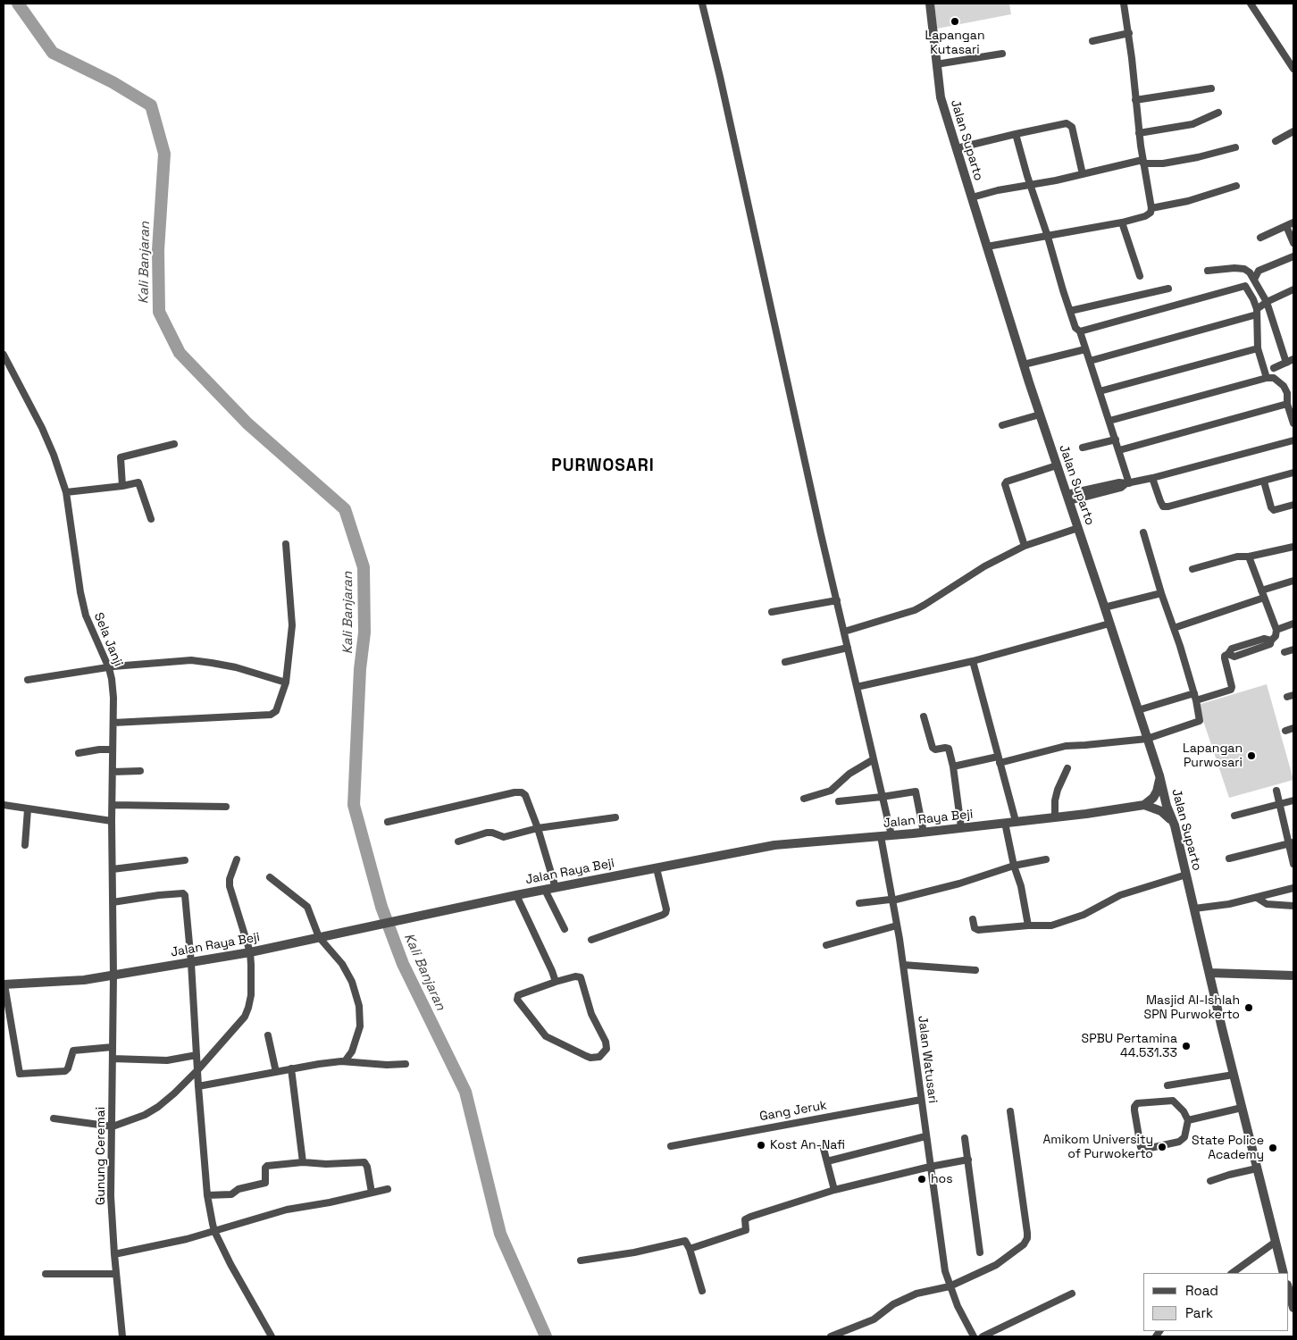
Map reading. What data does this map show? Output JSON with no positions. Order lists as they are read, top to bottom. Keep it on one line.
{"streets":{"street":["Jalan Suparto","Sela Janji","Jalan Raya Beji","Jalan Watusari","Gang Jeruk","Gunung Ceremai"]},"crossings":[["Sela Janji","Jalan Raya Beji"],["Sela Janji","Gunung Ceremai"],["Jalan Raya Beji","Jalan Watusari"],["Jalan Raya Beji","Gunung Ceremai"],["Jalan Watusari","Gang Jeruk"]],"districts":["PURWOSARI"],"water":["Kali Banjaran"],"places":["Lapangan Kutasari","Lapangan Purwosari","Masjid Al-Ishlah SPN Purwokerto","SPBU Pertamina 44.531.33","Kost An-Nafi","Amikom University of Purwokerto","State Police Academy","hos"],"legend":["Road","Park"]}
